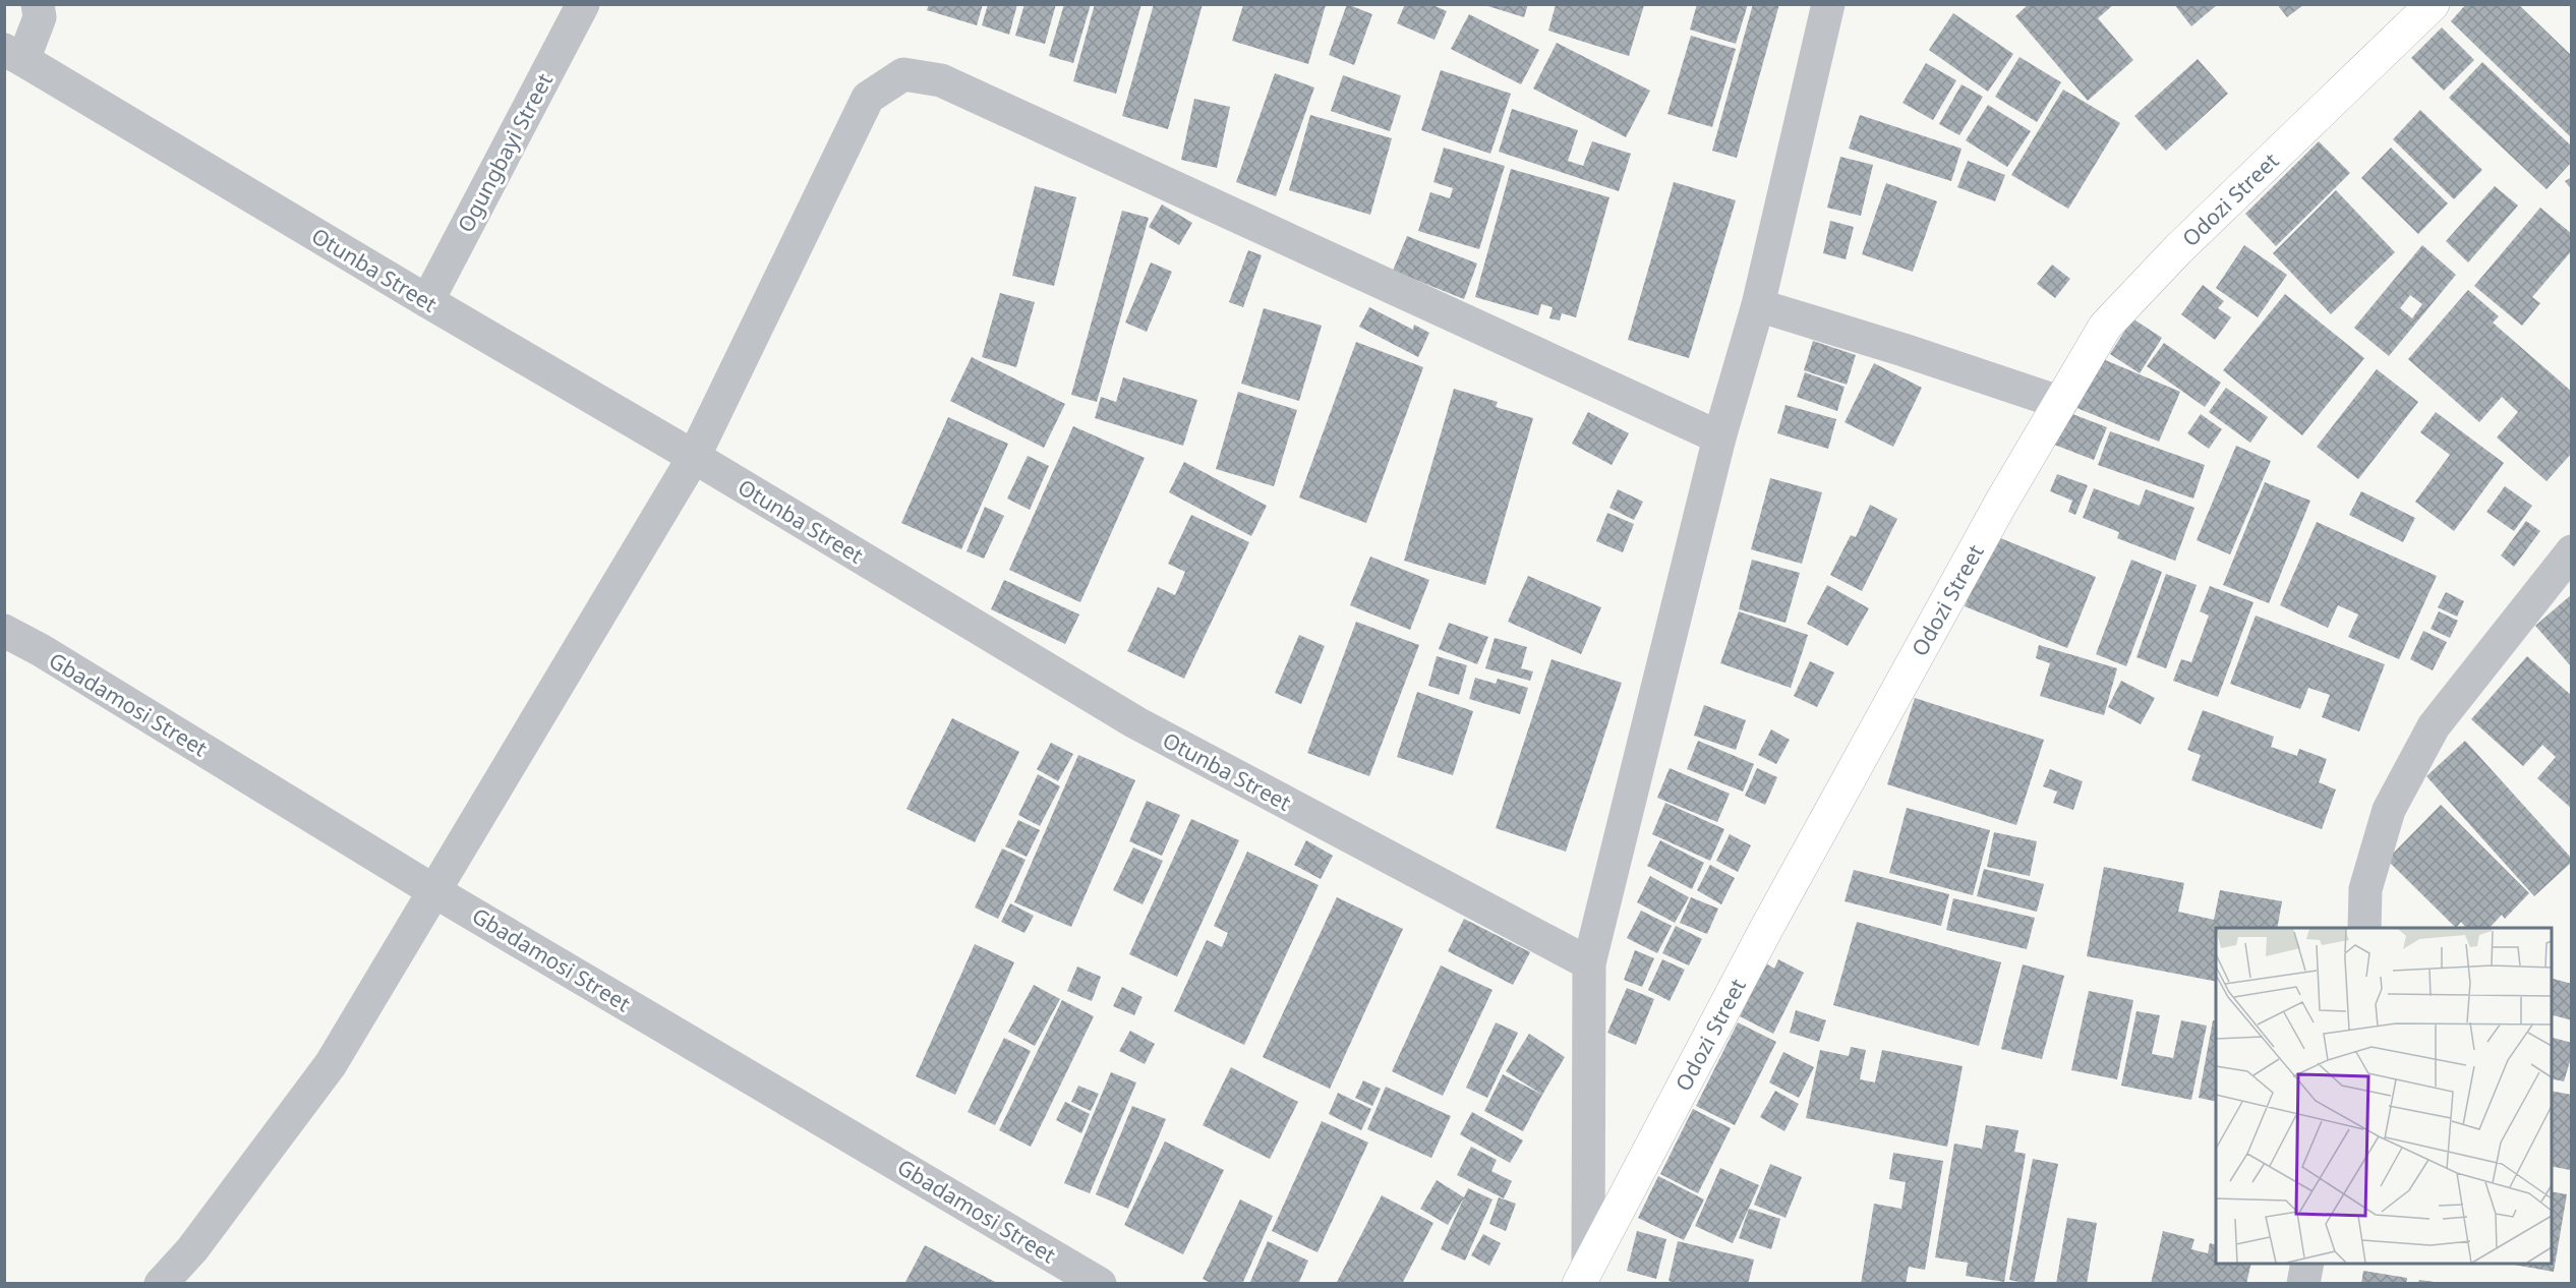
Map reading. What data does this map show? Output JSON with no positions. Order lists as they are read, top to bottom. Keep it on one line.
{"streets":{"main road":["Odozi Street"],"street":["Ogungbayi Street","Otunba Street","Gbadamosi Street"]},"crossings":[["Ogungbayi Street","Otunba Street"]]}
